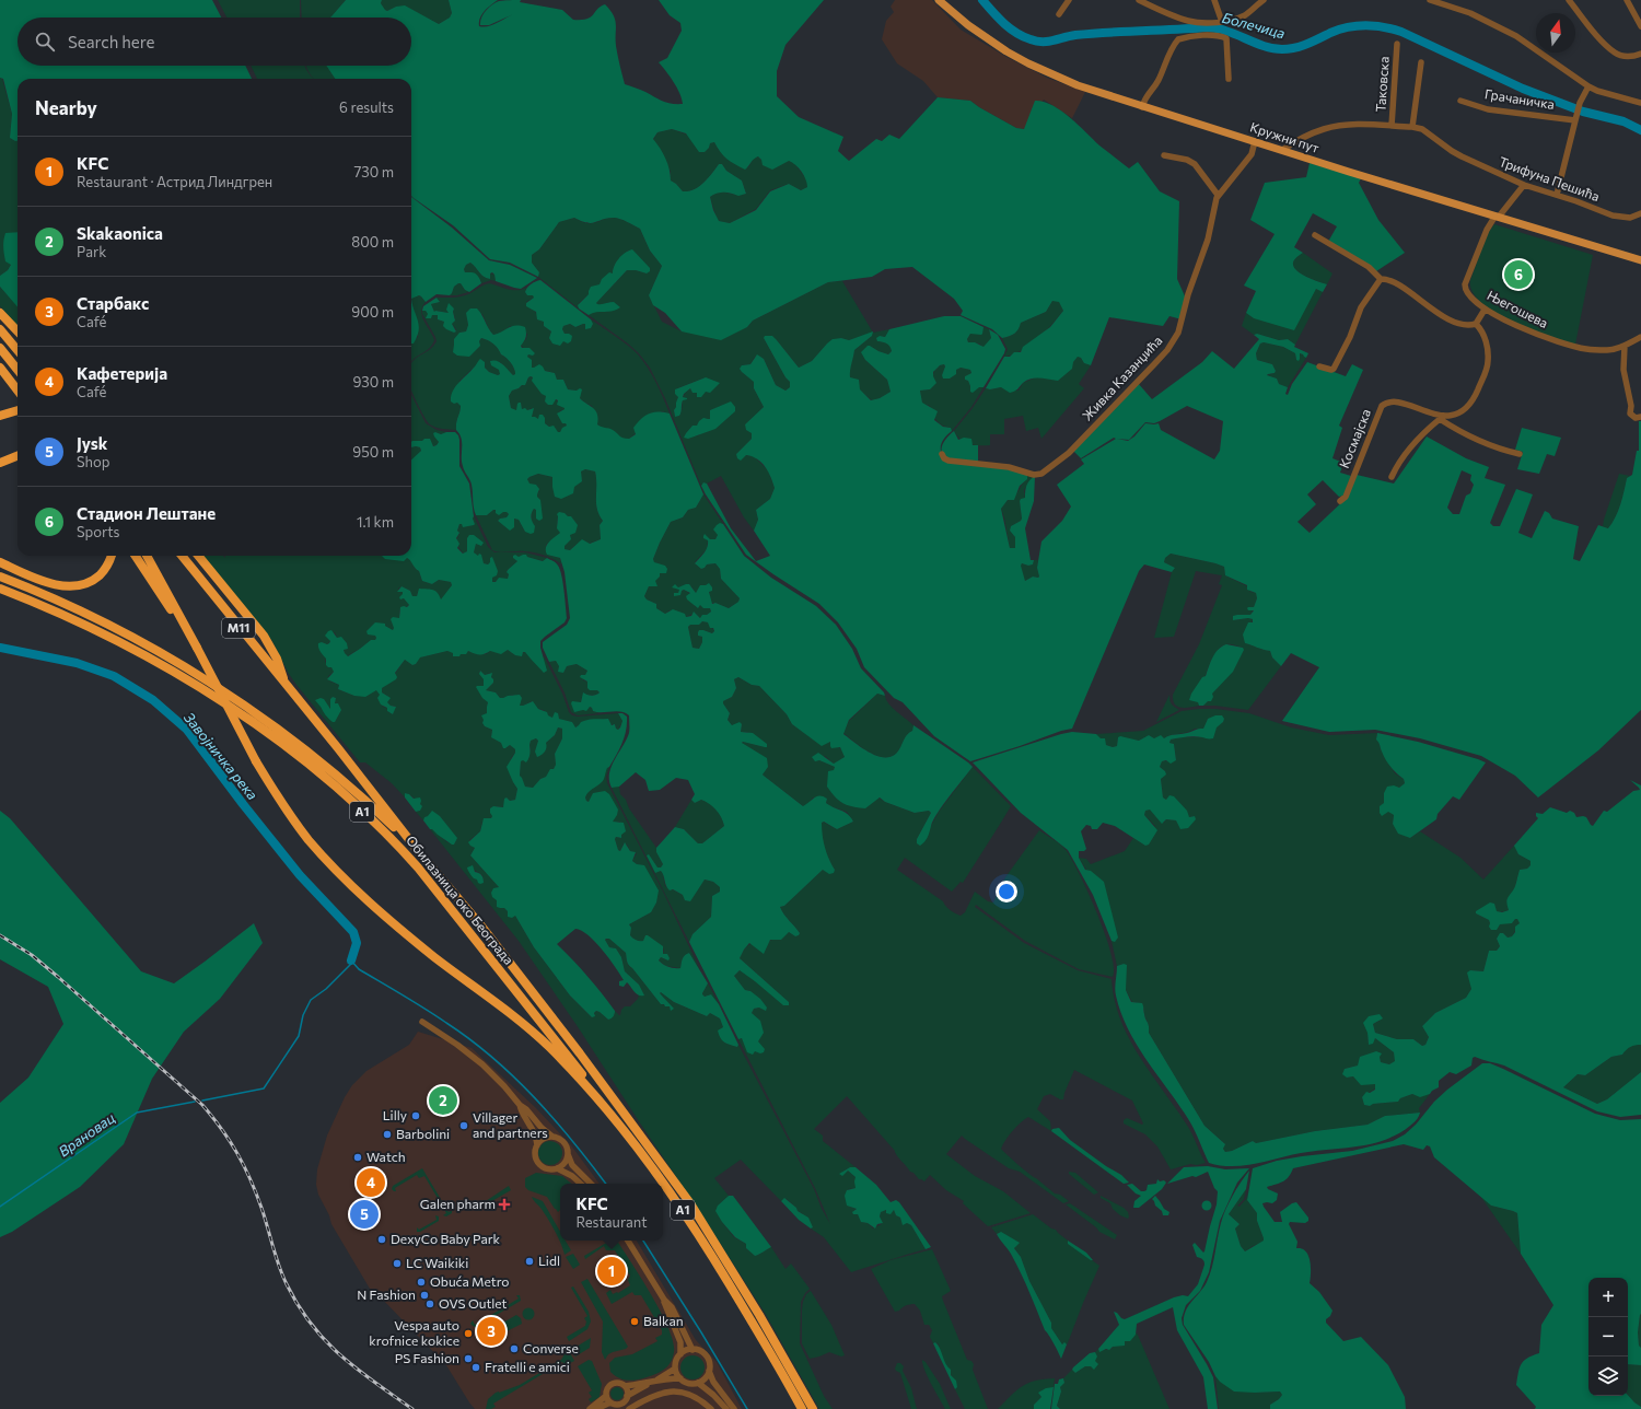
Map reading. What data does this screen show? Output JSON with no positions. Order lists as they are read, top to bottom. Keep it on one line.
{"streets":{"highway":["M11","A1","Обилазница око Београда"],"main road":["Кружни пут"],"street":["Таковска","Грачаничка","Трифуна Пешића","Његошева","Живка Казанџића","Космајска"]},"crossings":[["Таковска","Трифуна Пешића"],["Кружни пут","Трифуна Пешића"],["Кружни пут","Његошева"],["Кружни пут","Живка Казанџића"],["Трифуна Пешића","Његошева"],["A1","Обилазница око Београда"]],"water":["Болечица","Завојничка река","Врановац"],"places":{"other":["Lilly","Villager and partners","Barbolini","Watch","DexyCo Baby Park","Lidl","LC Waikiki","Obuća Metro","N Fashion","OVS Outlet","Balkan","Vespa auto krofnice kokice","Converse","PS Fashion","Fratelli e amici"],"health":["Galen pharm"]},"north":"top","page":{"search":"Search here","heading":["Nearby","6 results"],"list":[{"mark":"1","name":"KFC","note":"Restaurant · Астрид Линдгрен","value":"730 m"},{"mark":"2","name":"Skakaonica","note":"Park","value":"800 m"},{"mark":"3","name":"Старбакс","note":"Café","value":"900 m"},{"mark":"4","name":"Кафетерија","note":"Café","value":"930 m"},{"mark":"5","name":"Jysk","note":"Shop","value":"950 m"},{"mark":"6","name":"Стадион Лештане","note":"Sports","value":"1.1 km"}],"pins":["6","2","4","5","1","3"],"popup":["KFC","Restaurant"],"map_buttons":["+","−"]}}
